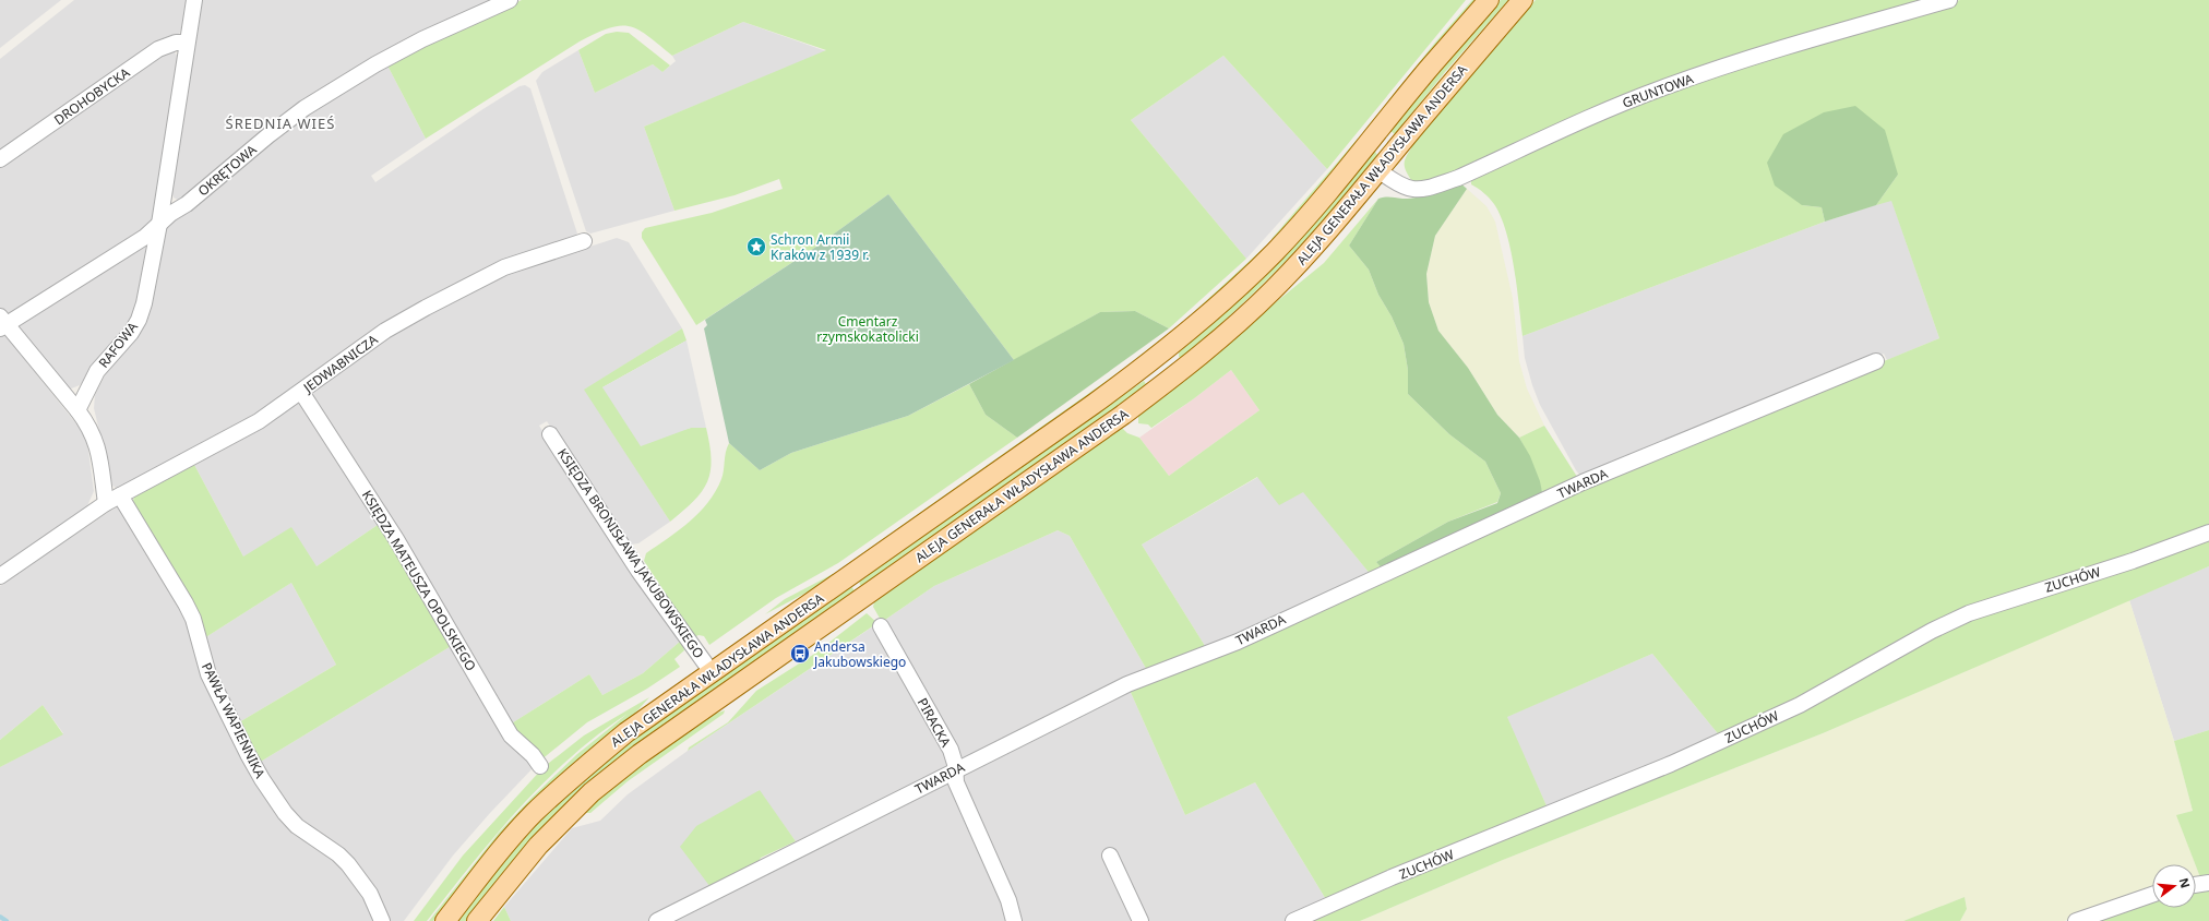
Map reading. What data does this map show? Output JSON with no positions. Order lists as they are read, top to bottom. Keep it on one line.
{"streets":{"main road":["ALEJA GENERAŁA WŁADYSŁAWA ANDERSA"],"street":["GRUNTOWA","DROHOBYCKA","OKRĘTOWA","RAFOWA","JEDWABNICZA","TWARDA","KSIĘDZA BRONISŁAWA JAKUBOWSKIEGO","ZUCHÓW","KSIĘDZA MATEUSZA OPOLSKIEGO","PAWŁA WAPIENNIKA","PIRACKA"]},"crossings":[["GRUNTOWA","ALEJA GENERAŁA WŁADYSŁAWA ANDERSA"],["DROHOBYCKA","RAFOWA"],["ALEJA GENERAŁA WŁADYSŁAWA ANDERSA","KSIĘDZA BRONISŁAWA JAKUBOWSKIEGO"],["OKRĘTOWA","RAFOWA"],["JEDWABNICZA","KSIĘDZA MATEUSZA OPOLSKIEGO"],["JEDWABNICZA","PAWŁA WAPIENNIKA"],["TWARDA","PIRACKA"]],"districts":["ŚREDNIA WIEŚ"],"parks":["Cmentarz rzymskokatolicki"],"places":{"place":["Schron Armii Kraków z 1939 r."],"bus stop":["Andersa Jakubowskiego"]},"north":"right"}
